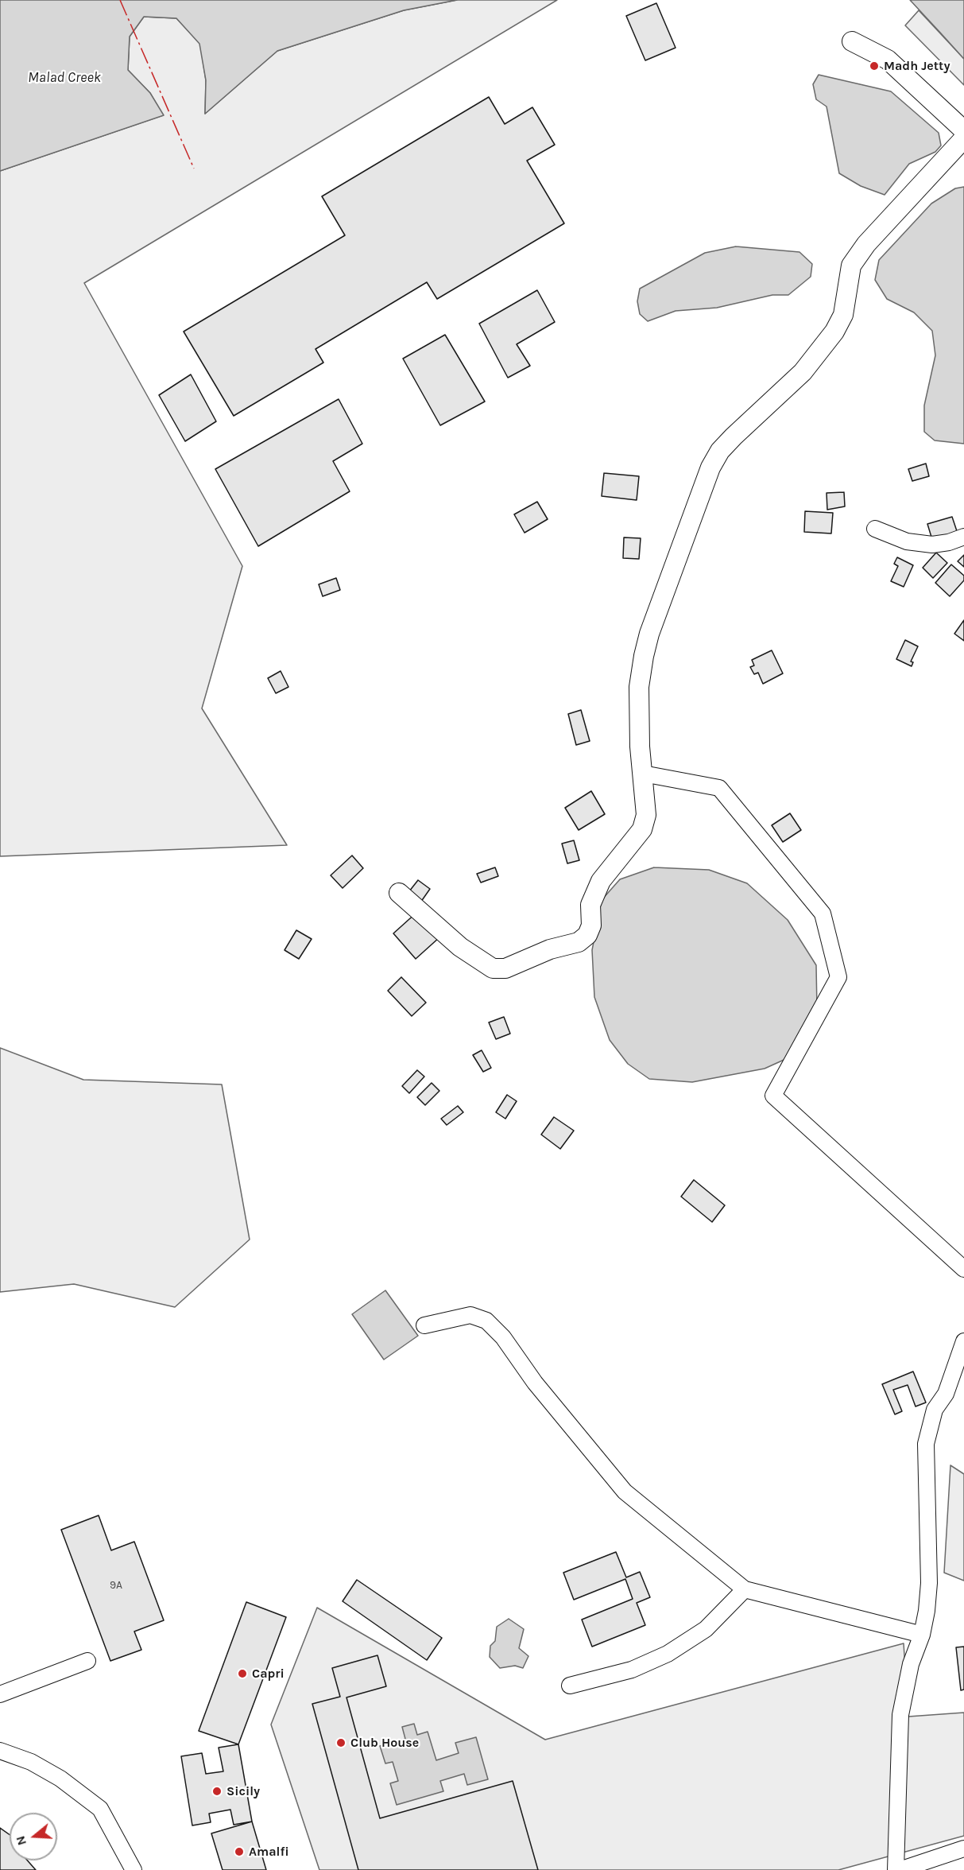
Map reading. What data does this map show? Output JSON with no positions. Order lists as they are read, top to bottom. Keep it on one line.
{"water":["Malad Creek"],"places":["Madh Jetty","Capri","Club House","Sicily","Amalfi"],"house_numbers":["9A"],"north":"left"}
